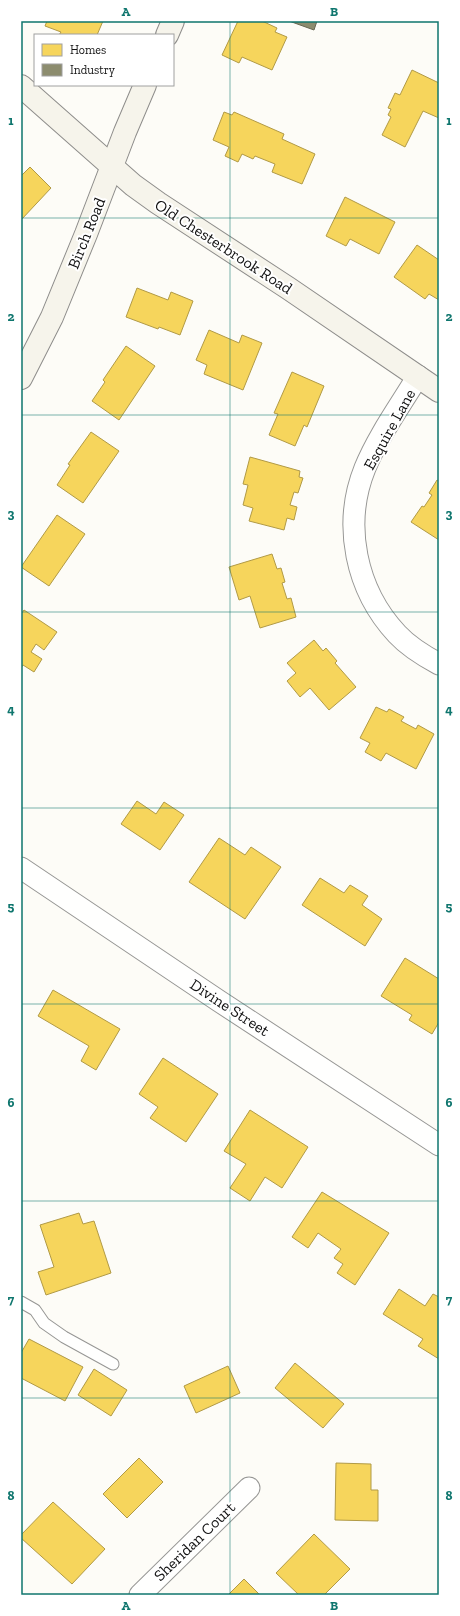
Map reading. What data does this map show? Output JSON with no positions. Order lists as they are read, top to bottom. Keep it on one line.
{"streets":{"street":["Birch Road","Old Chesterbrook Road","Esquire Lane","Divine Street","Sheridan Court"]},"crossings":[["Birch Road","Old Chesterbrook Road"],["Old Chesterbrook Road","Esquire Lane"]],"legend":["Homes","Industry"],"grid":{"columns":["A","B"],"rows":["1","2","3","4","5","6","7","8"]}}
